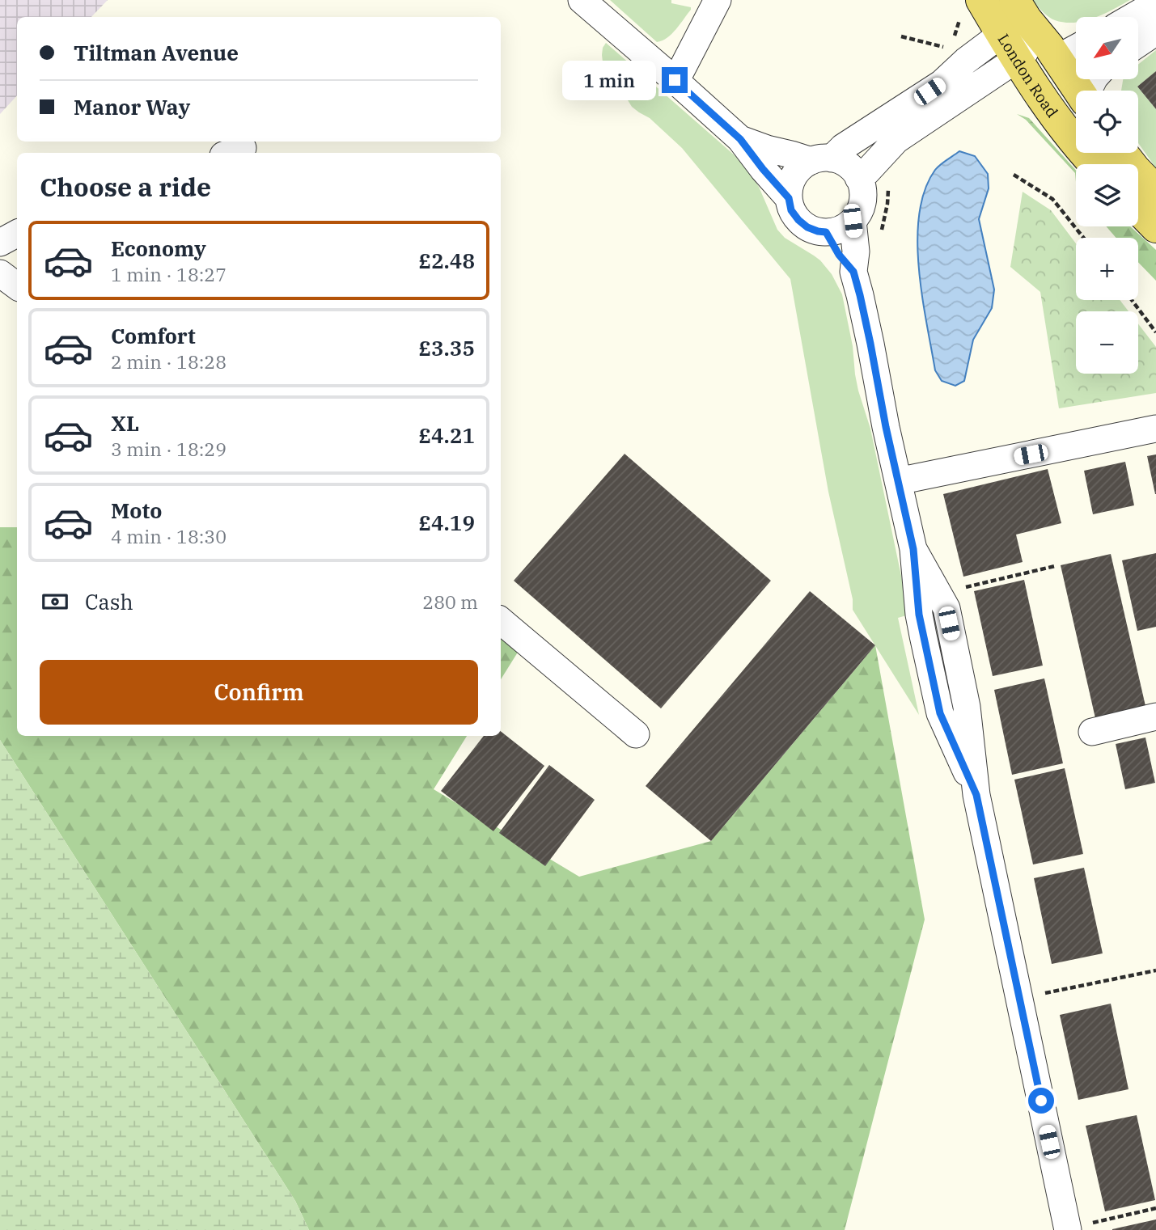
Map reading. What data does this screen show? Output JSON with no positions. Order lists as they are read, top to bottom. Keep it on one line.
{"streets":{"main road":["London Road"]},"north":"bottom left","page":{"map_buttons":["+","−"],"banner":["Tiltman Avenue","Manor Way"],"bubble":"1 min","heading":"Choose a ride","list":[{"name":"Economy","note":"1 min · 18:27","value":"£2.48"},{"name":"Comfort","note":"2 min · 18:28","value":"£3.35"},{"name":"XL","note":"3 min · 18:29","value":"£4.21"},{"name":"Moto","note":"4 min · 18:30","value":"£4.19"}],"pay":["Cash","280 m"],"buttons":"Confirm"}}
